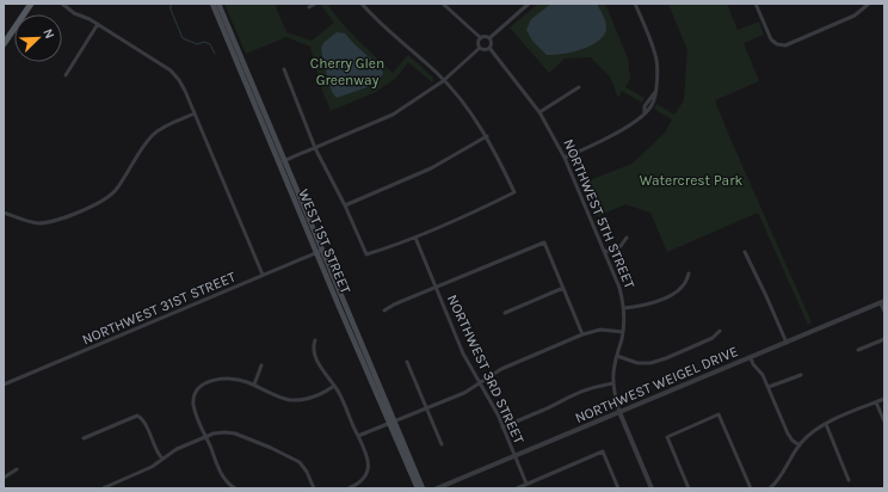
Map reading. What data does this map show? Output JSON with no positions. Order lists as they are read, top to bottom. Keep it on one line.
{"streets":{"main road":["WEST 1ST STREET"],"street":["NORTHWEST 5TH STREET","NORTHWEST 31ST STREET","NORTHWEST 3RD STREET","NORTHWEST WEIGEL DRIVE"]},"crossings":[["NORTHWEST 5TH STREET","NORTHWEST WEIGEL DRIVE"],["WEST 1ST STREET","NORTHWEST 31ST STREET"],["NORTHWEST 3RD STREET","NORTHWEST WEIGEL DRIVE"]],"parks":["Cherry Glen Greenway","Watercrest Park"],"north":"top right"}
